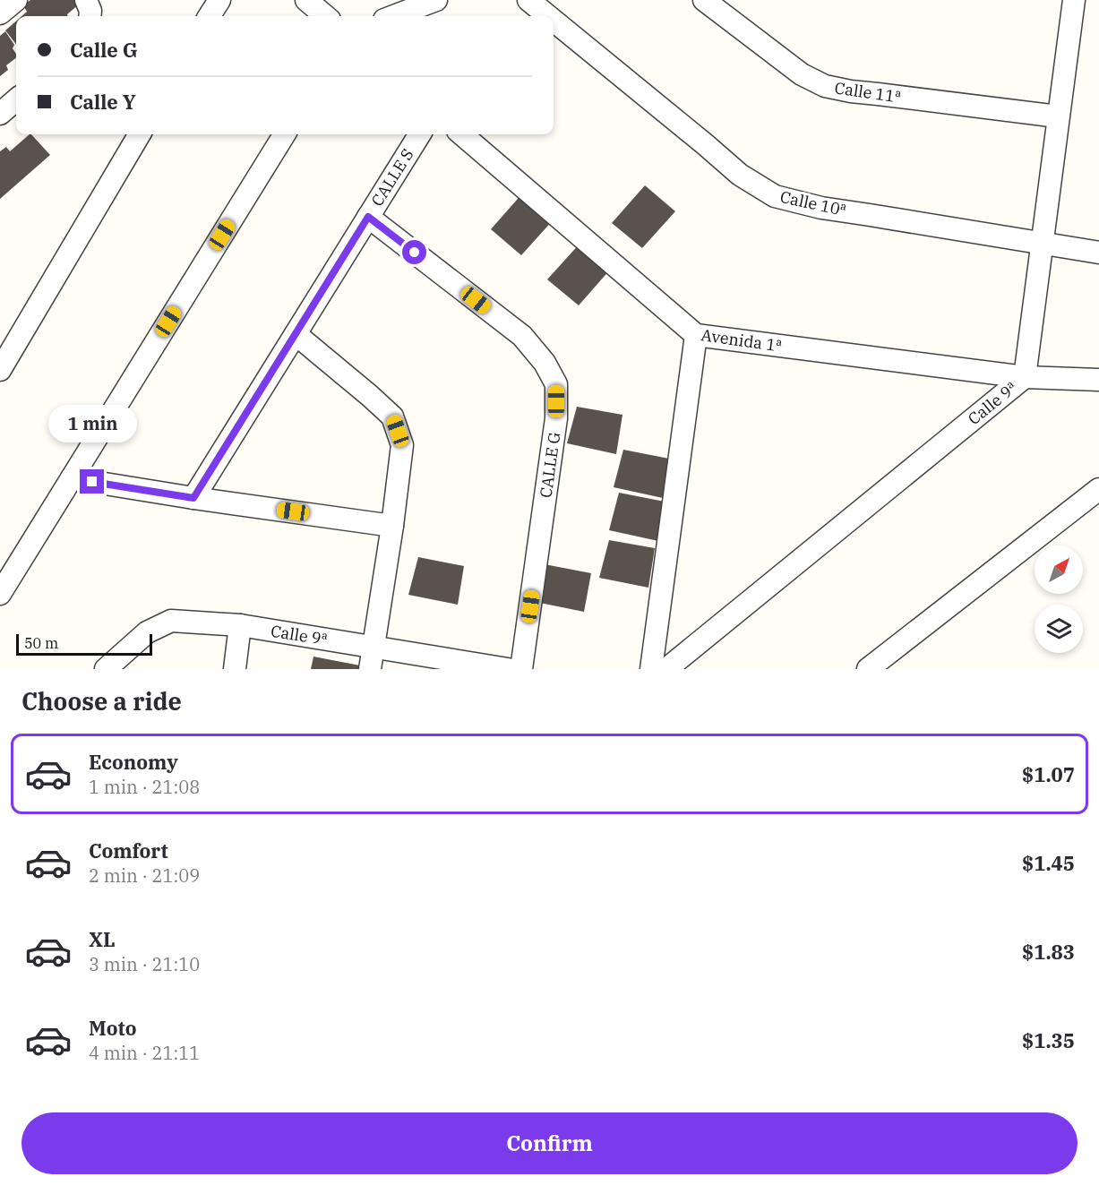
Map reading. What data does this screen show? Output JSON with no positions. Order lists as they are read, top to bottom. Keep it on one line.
{"streets":{"street":["Calle 11ª","CALLE S","Calle 10ª","Avenida 1ª","Calle 9ª","CALLE G"]},"crossings":[["Calle 11ª","Calle 9ª"],["CALLE S","CALLE G"],["Calle 10ª","Calle 9ª"],["Avenida 1ª","Calle 9ª"]],"scale_bar":"50 m","north":"top right","page":{"banner":["Calle G","Calle Y"],"bubble":"1 min","scale":"50 m","heading":"Choose a ride","list":[{"name":"Economy","note":"1 min · 21:08","value":"$1.07"},{"name":"Comfort","note":"2 min · 21:09","value":"$1.45"},{"name":"XL","note":"3 min · 21:10","value":"$1.83"},{"name":"Moto","note":"4 min · 21:11","value":"$1.35"}],"buttons":"Confirm"}}
